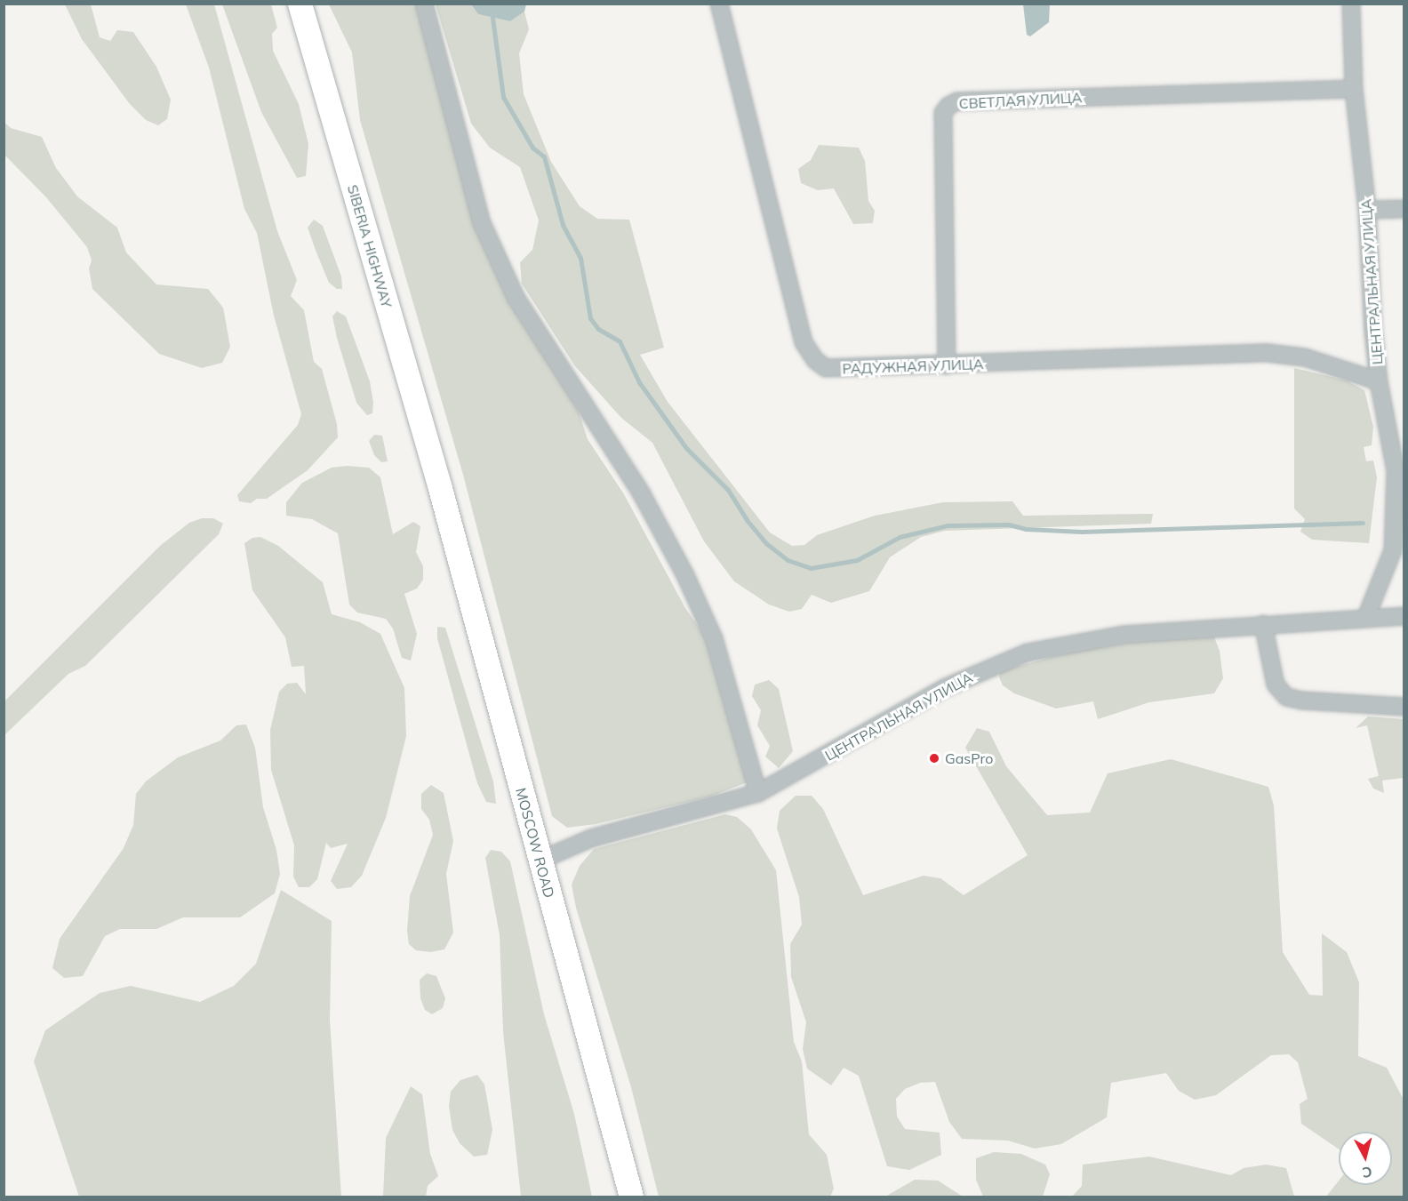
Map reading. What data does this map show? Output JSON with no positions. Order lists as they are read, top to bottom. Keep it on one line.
{"streets":{"highway":["SIBERIA HIGHWAY","MOSCOW ROAD"],"street":["СВЕТЛАЯ УЛИЦА","ЦЕНТРАЛЬНАЯ УЛИЦА","РАДУЖНАЯ УЛИЦА"]},"crossings":[["СВЕТЛАЯ УЛИЦА","ЦЕНТРАЛЬНАЯ УЛИЦА"],["СВЕТЛАЯ УЛИЦА","РАДУЖНАЯ УЛИЦА"],["SIBERIA HIGHWAY","MOSCOW ROAD"],["ЦЕНТРАЛЬНАЯ УЛИЦА","РАДУЖНАЯ УЛИЦА"],["ЦЕНТРАЛЬНАЯ УЛИЦА","MOSCOW ROAD"]],"places":["GasPro"],"north":"bottom"}
